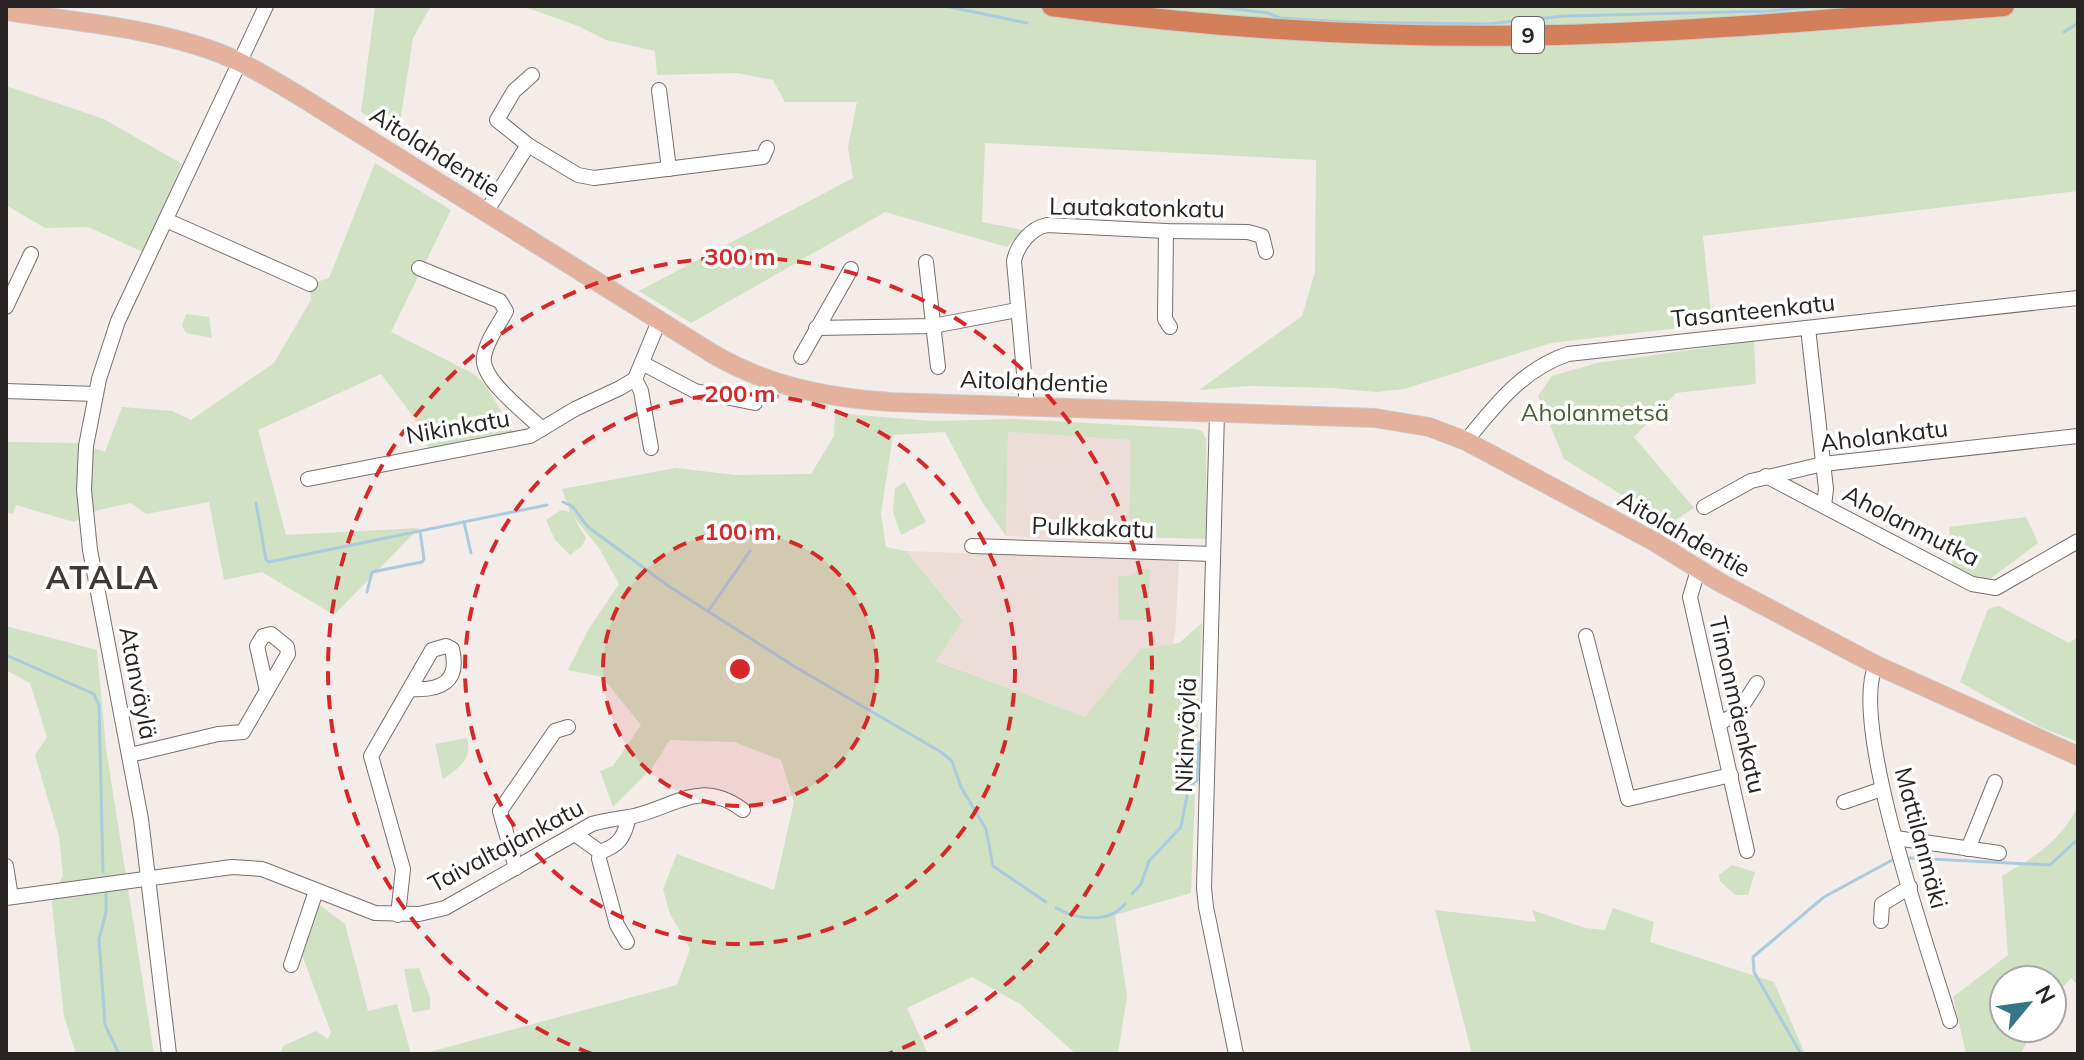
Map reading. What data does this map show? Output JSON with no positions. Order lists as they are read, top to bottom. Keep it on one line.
{"streets":{"highway":["9"],"main road":["Aitolahdentie"],"street":["Lautakatonkatu","Tasanteenkatu","Nikinkatu","Aholankatu","Aholanmutka","Pulkkakatu","Atanväylä","Timonmäenkatu","Nikinväylä","Mattilanmäki","Taivaltajankatu"]},"crossings":[["Aitolahdentie","Lautakatonkatu"],["Aitolahdentie","Tasanteenkatu"],["Aitolahdentie","Atanväylä"],["Aitolahdentie","Timonmäenkatu"],["Aitolahdentie","Nikinväylä"],["Aitolahdentie","Mattilanmäki"],["Aholankatu","Aholanmutka"],["Pulkkakatu","Nikinväylä"],["Atanväylä","Taivaltajankatu"]],"districts":["ATALA"],"parks":["Aholanmetsä"],"north":"top right","rings":["300 m","200 m","100 m"]}
